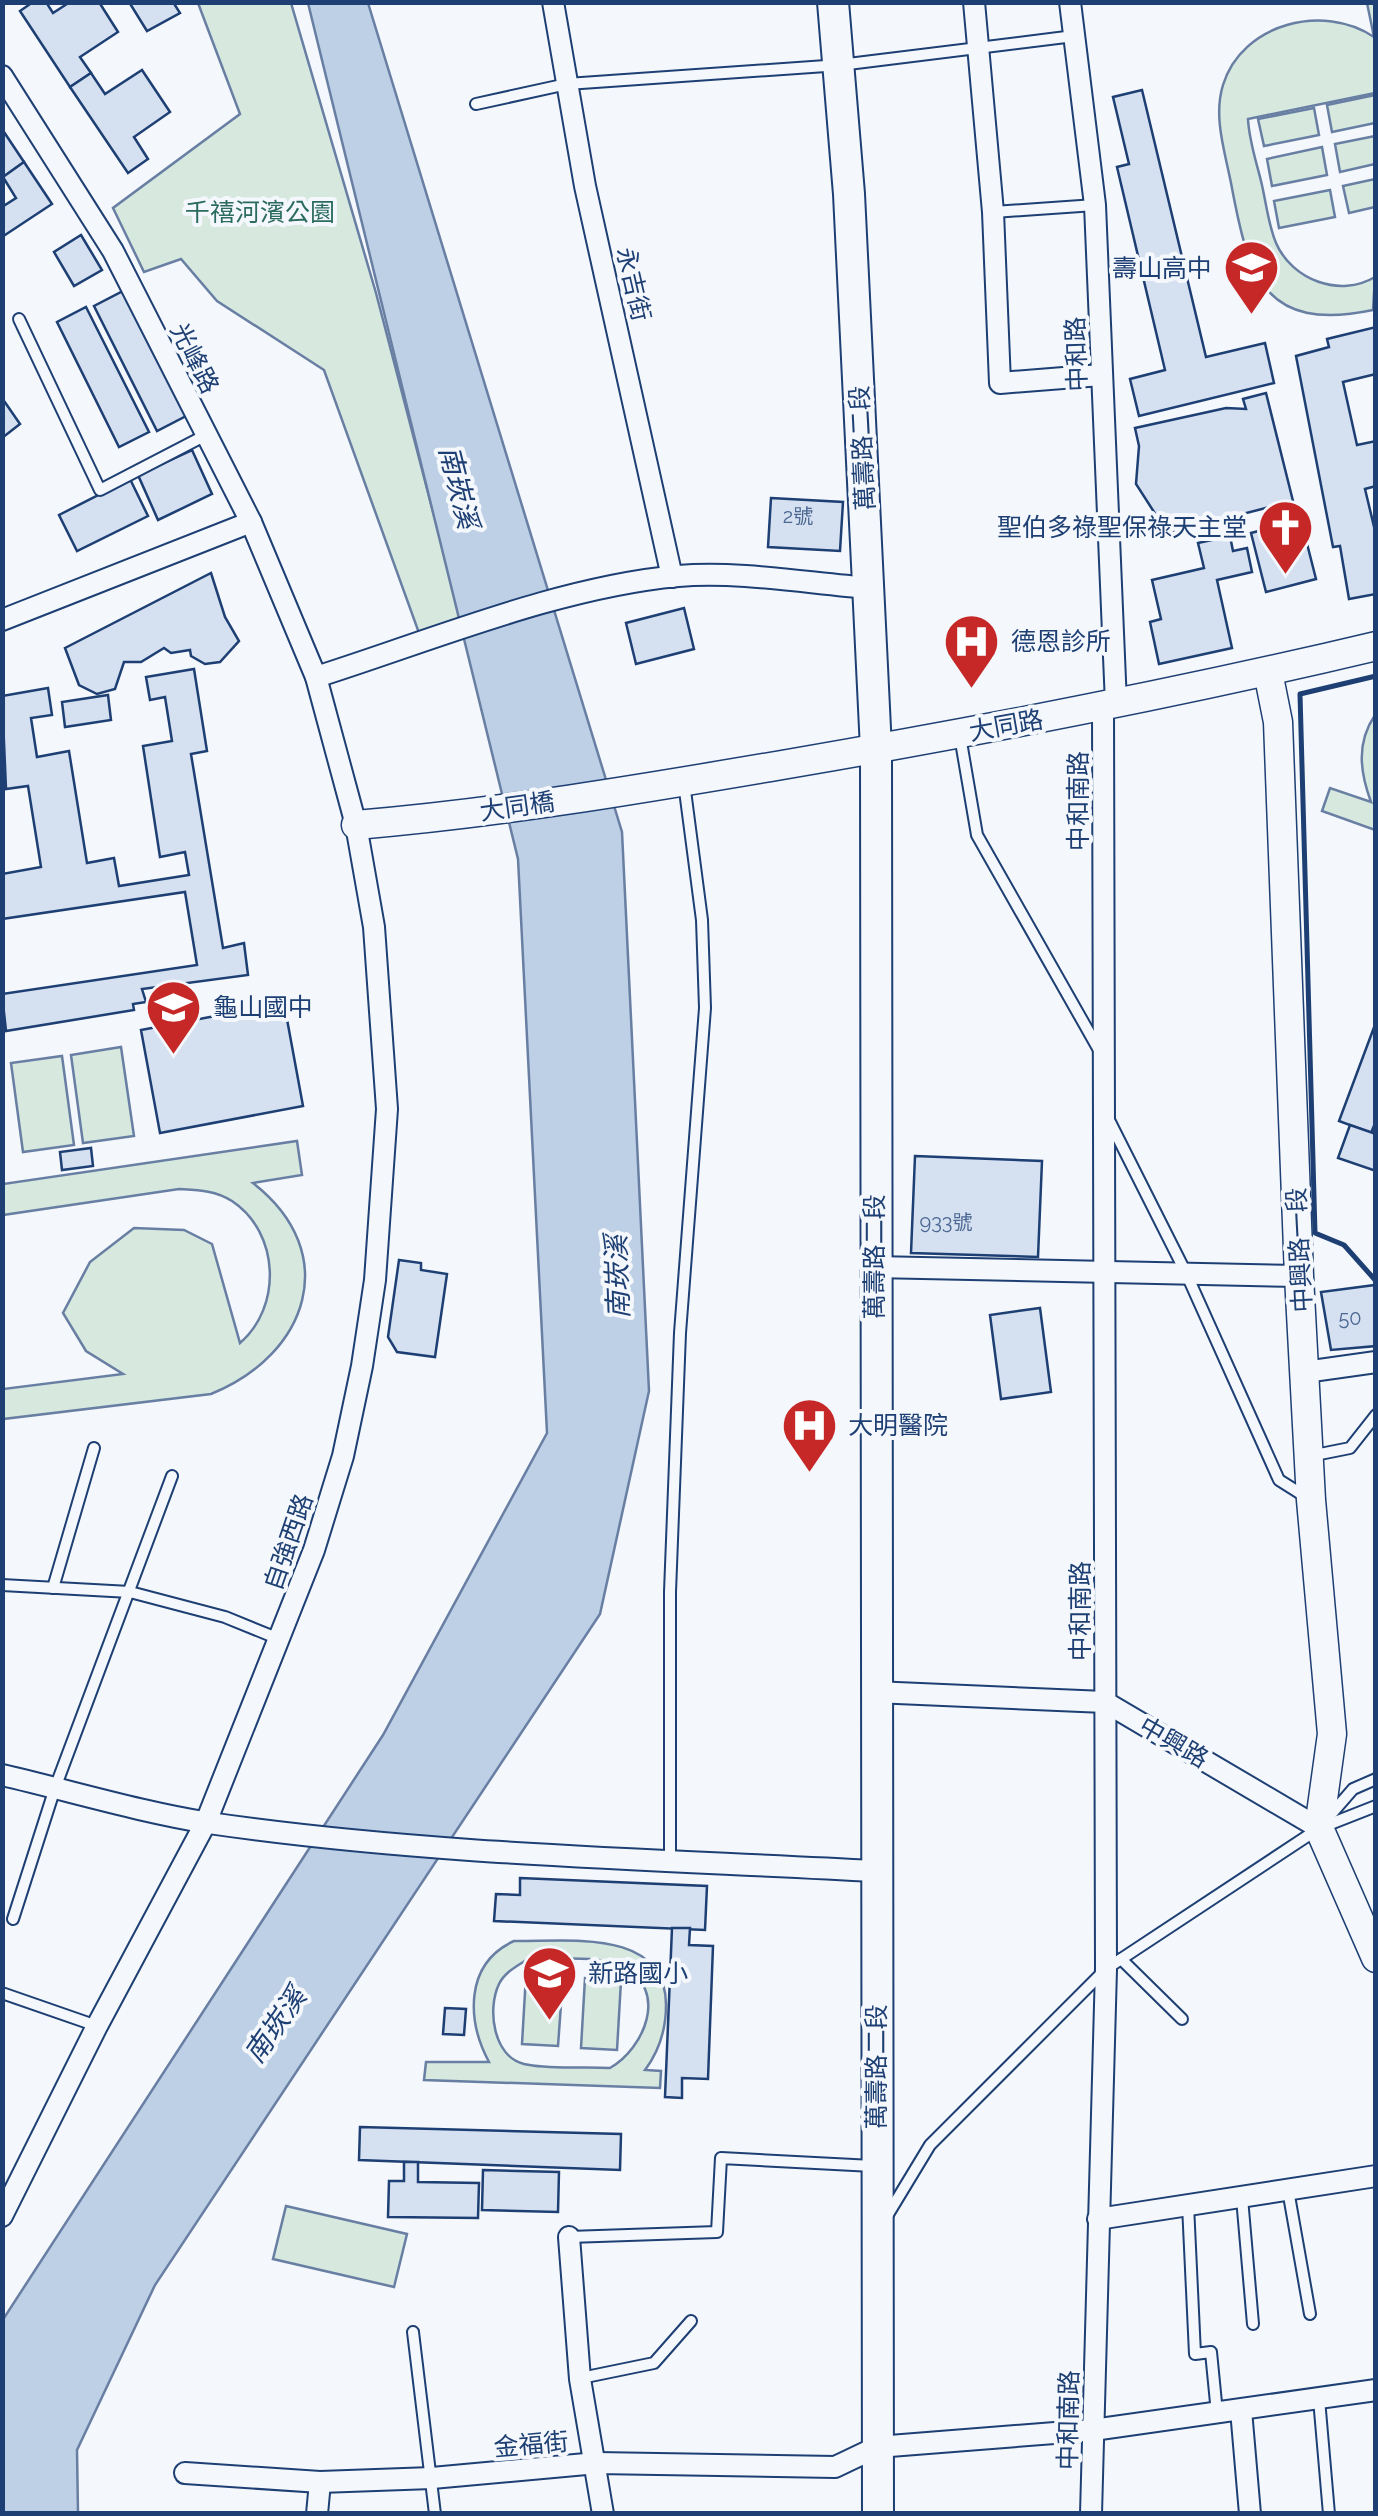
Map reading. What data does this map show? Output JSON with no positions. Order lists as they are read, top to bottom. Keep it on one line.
{"streets":{"main road":["萬壽路二段"],"street":["永吉街","中和路","光峰路","大同路","中和南路","大同橋","中興路一段","自強西路","中興路","金福街"]},"crossings":[["中和路","大同路"],["中和路","中和南路"],["光峰路","大同橋"],["光峰路","自強西路"],["萬壽路二段","大同路"],["萬壽路二段","中興路"],["萬壽路二段","金福街"],["大同路","中和南路"],["大同路","大同橋"],["大同路","中興路一段"],["中和南路","中興路"],["中和南路","金福街"],["大同橋","自強西路"],["中興路一段","中興路"]],"water":["南崁溪"],"parks":["千禧河濱公園"],"places":{"school or university":["壽山高中","龜山國中","新路國小"],"church":["聖伯多祿聖保祿天主堂"],"hospital":["德恩診所","大明醫院"]},"house_numbers":["2號","933號","50"]}
